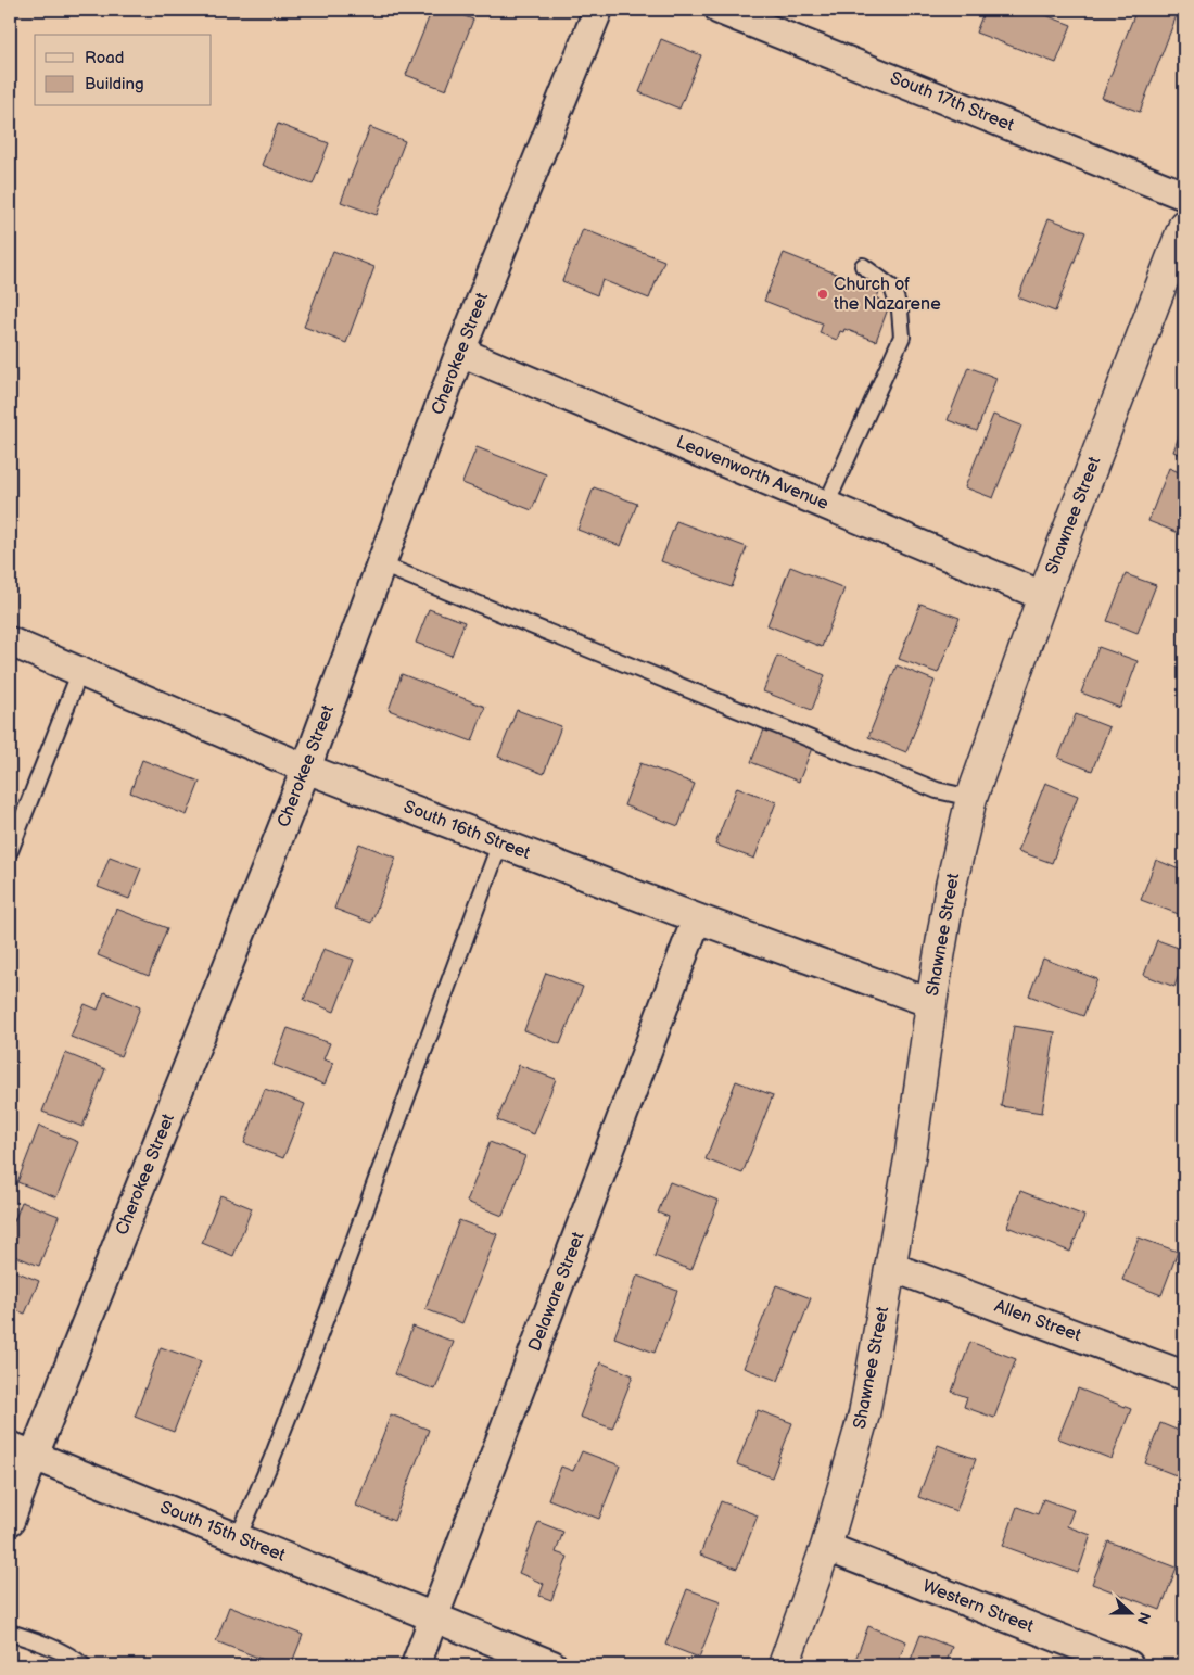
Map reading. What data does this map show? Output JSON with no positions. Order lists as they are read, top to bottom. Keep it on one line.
{"streets":{"street":["South 17th Street","Cherokee Street","Leavenworth Avenue","Shawnee Street","South 16th Street","Delaware Street","Allen Street","South 15th Street","Western Street"]},"crossings":[["Cherokee Street","Leavenworth Avenue"],["Cherokee Street","South 16th Street"],["Cherokee Street","South 15th Street"],["Leavenworth Avenue","Shawnee Street"],["Shawnee Street","South 16th Street"],["Shawnee Street","Allen Street"],["Shawnee Street","Western Street"],["South 16th Street","Delaware Street"],["Delaware Street","South 15th Street"]],"places":["Church of the Nazarene"],"legend":["Road","Building"],"north":"right"}
